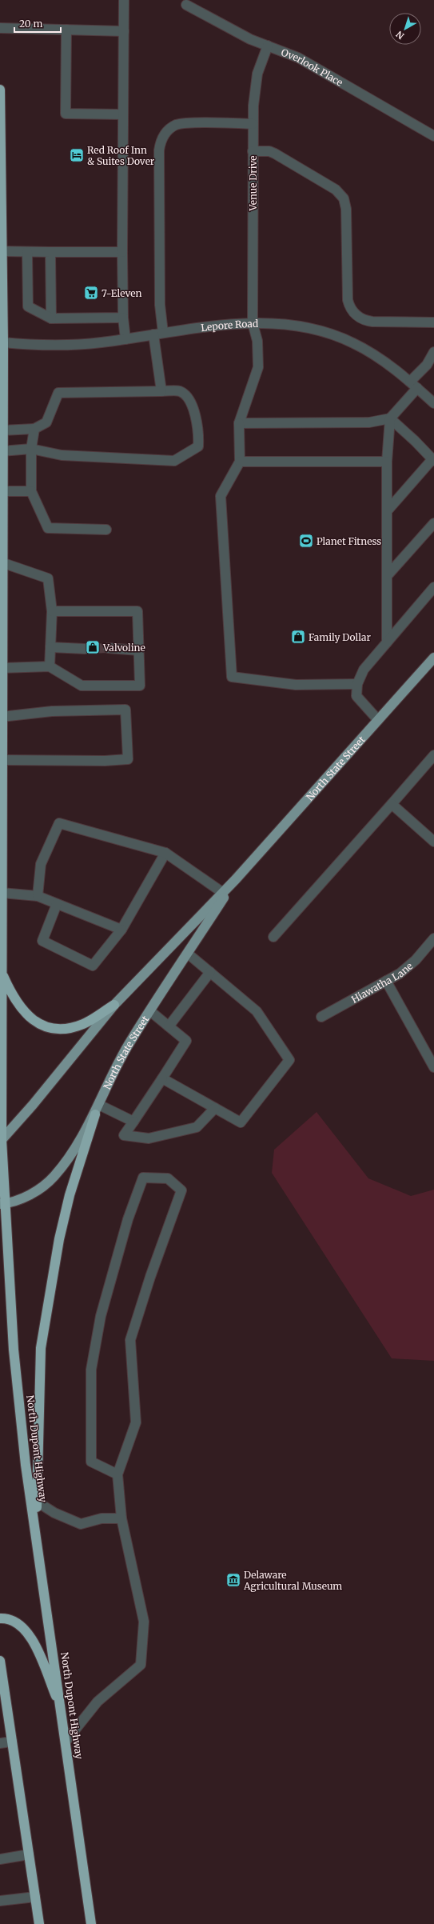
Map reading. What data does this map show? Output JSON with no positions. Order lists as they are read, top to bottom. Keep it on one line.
{"streets":{"highway":["North Dupont Highway"],"main road":["North State Street"],"street":["Overlook Place","Venue Drive","Lepore Road","Hiawatha Lane"]},"crossings":[["Overlook Place","Venue Drive"],["Venue Drive","Lepore Road"],["Lepore Road","North Dupont Highway"],["North State Street","North Dupont Highway"]],"places":{"hotel":["Red Roof Inn & Suites Dover"],"supermarket":["7-Eleven"],"sports":["Planet Fitness"],"shop":["Family Dollar","Valvoline"],"museum":["Delaware Agricultural Museum"]},"scale_bar":"20 m","north":"bottom left"}
